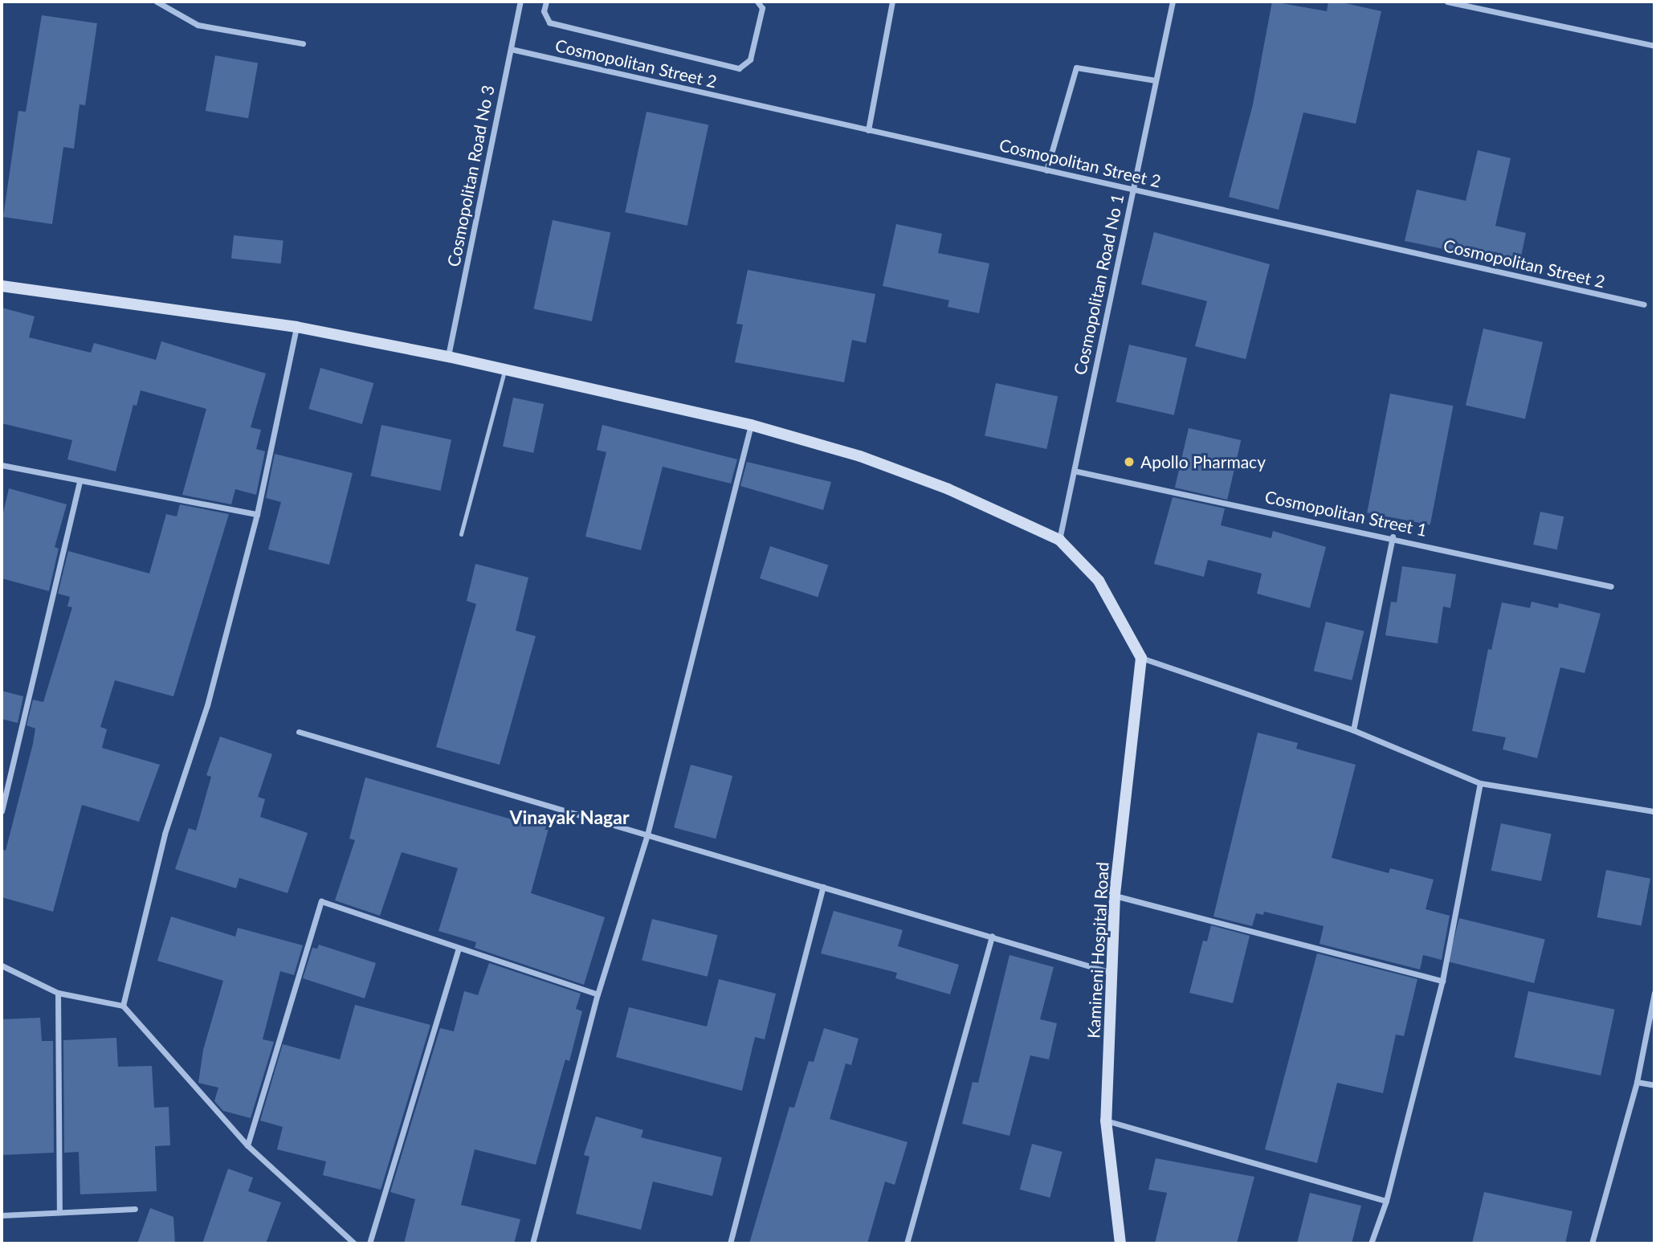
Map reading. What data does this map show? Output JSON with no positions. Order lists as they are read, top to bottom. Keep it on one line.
{"streets":{"street":["Cosmopolitan Street 2","Cosmopolitan Road No 3","Cosmopolitan Road No 1","Cosmopolitan Street 1","Kamineni Hospital Road"]},"crossings":[["Cosmopolitan Street 2","Cosmopolitan Road No 3"],["Cosmopolitan Street 2","Cosmopolitan Road No 1"],["Cosmopolitan Road No 1","Cosmopolitan Street 1"]],"districts":["Vinayak Nagar"],"places":["Apollo Pharmacy"]}
